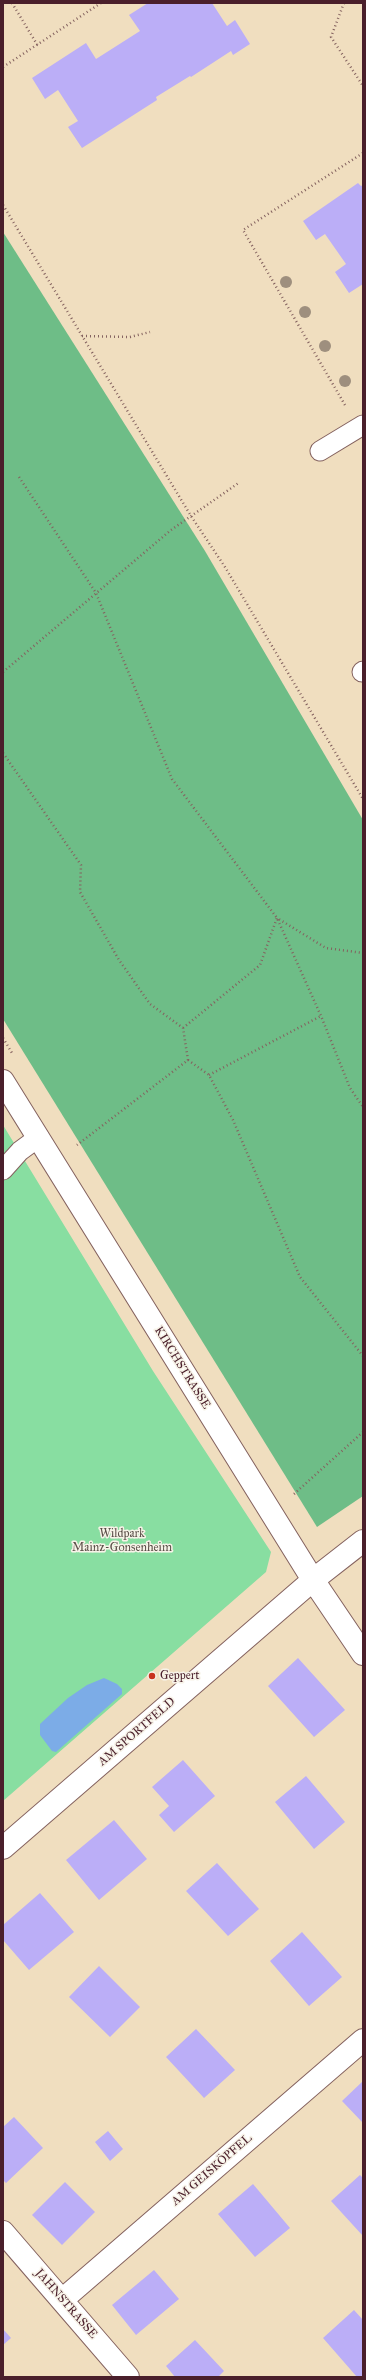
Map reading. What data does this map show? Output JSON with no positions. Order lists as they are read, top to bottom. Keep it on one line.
{"streets":{"street":["KIRCHSTRASSE","AM SPORTFELD","AM GEISKÖPFEL","JAHNSTRASSE"]},"crossings":[["KIRCHSTRASSE","AM SPORTFELD"],["AM GEISKÖPFEL","JAHNSTRASSE"]],"parks":["Wildpark Mainz-Gonsenheim"],"places":["Geppert"]}
